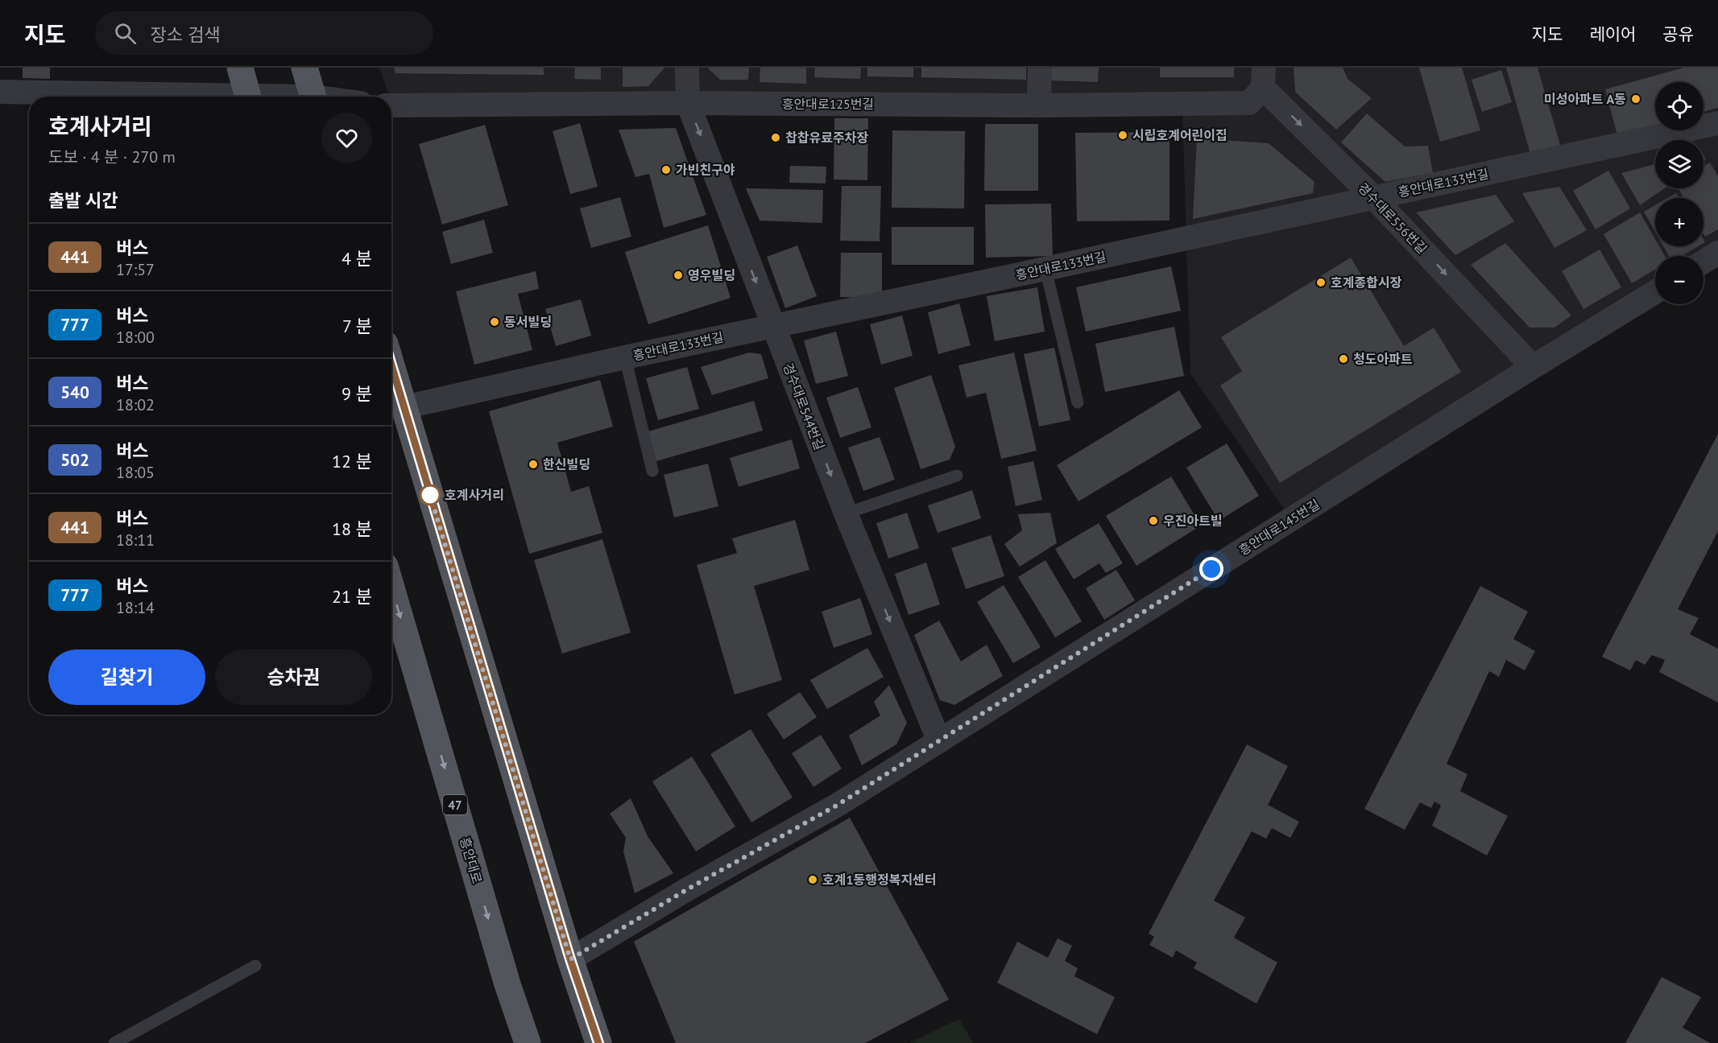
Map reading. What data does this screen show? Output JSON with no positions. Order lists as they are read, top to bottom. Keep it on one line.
{"streets":{"main road":["47","흥안대로"],"street":["흥안대로125번길","흥안대로133번길","경수대로556번길","경수대로544번길","흥안대로145번길"]},"crossings":[["흥안대로125번길","경수대로556번길"],["흥안대로125번길","경수대로544번길"],["흥안대로133번길","경수대로556번길"],["흥안대로133번길","경수대로544번길"],["경수대로556번길","흥안대로145번길"],["경수대로544번길","흥안대로145번길"]],"one_way":["경수대로556번길","경수대로544번길"],"places":["미성아파트 A동","시립호계어린이집","찹찹유료주차장","가빈친구야","영우빌딩","호계종합시장","동서빌딩","청도아파트","한신빌딩","호계사거리","우진아트빌","호계1동행정복지센터"],"lines":["bus line 441"],"page":{"header":"지도","search":"장소 검색","nav":["지도","레이어","공유"],"map_buttons":["+","−"],"heading":[["호계사거리","도보 · 4 분 · 270 m"],"출발 시간"],"list":[{"mark":"441","name":"버스","note":"17:57","value":"4 분"},{"mark":"777","name":"버스","note":"18:00","value":"7 분"},{"mark":"540","name":"버스","note":"18:02","value":"9 분"},{"mark":"502","name":"버스","note":"18:05","value":"12 분"},{"mark":"441","name":"버스","note":"18:11","value":"18 분"},{"mark":"777","name":"버스","note":"18:14","value":"21 분"}],"buttons":["길찾기","승차권"]}}
